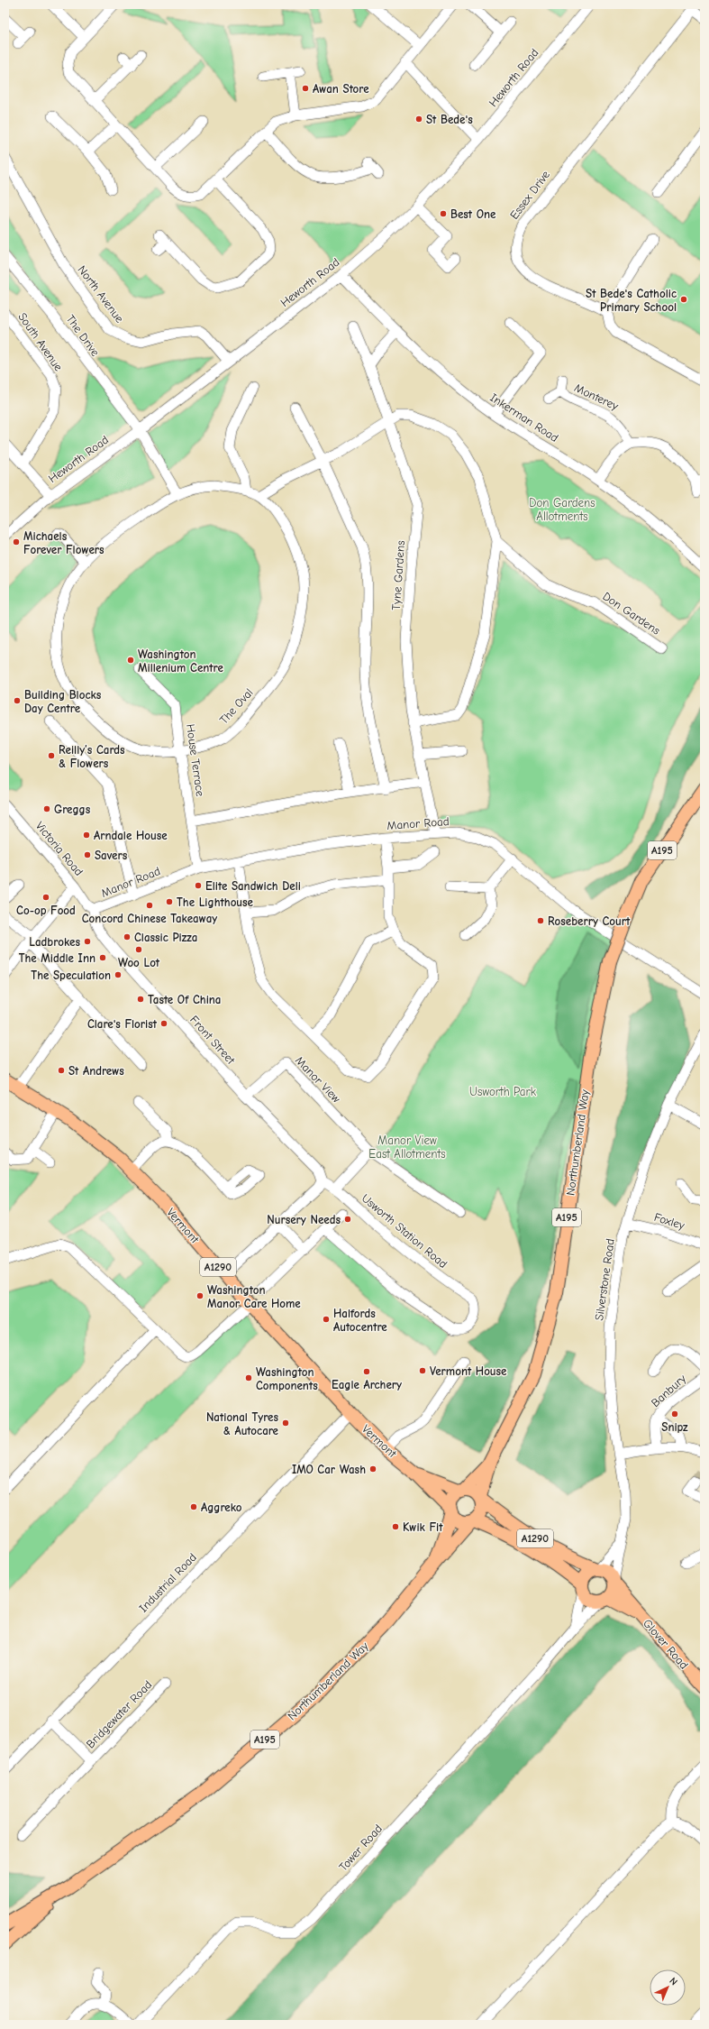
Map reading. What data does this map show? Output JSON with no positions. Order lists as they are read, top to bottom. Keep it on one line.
{"streets":{"main road":["A195","Northumberland Way","Vermont","A1290","Glover Road"],"street":["Heworth Road","Essex Drive","North Avenue","The Drive","South Avenue","Monterey","Inkerman Road","Tyne Gardens","Don Gardens","The Oval","House Terrace","Manor Road","Victoria Road","Front Street","Manor View","Foxley","Usworth Station Road","Silverstone Road","Banbury","Industrial Road","Bridgewater Road","Tower Road"]},"crossings":[["Heworth Road","North Avenue"],["Heworth Road","The Drive"],["Heworth Road","Inkerman Road"],["The Drive","The Oval"],["Tyne Gardens","Manor Road"],["The Oval","House Terrace"],["House Terrace","Manor Road"],["Manor Road","Victoria Road"],["Manor Road","Front Street"],["Victoria Road","Front Street"],["A195","Northumberland Way"],["A195","Vermont"],["A195","A1290"],["Front Street","Manor View"],["Front Street","Usworth Station Road"],["Northumberland Way","Vermont"],["Northumberland Way","A1290"],["Foxley","Silverstone Road"],["Vermont","A1290"],["Vermont","Industrial Road"],["A1290","Silverstone Road"],["A1290","Glover Road"],["A1290","Tower Road"],["Silverstone Road","Glover Road"],["Silverstone Road","Tower Road"],["Industrial Road","Bridgewater Road"],["Glover Road","Tower Road"]],"parks":["Don Gardens Allotments","Usworth Park","Manor View East Allotments"],"places":["Awan Store","St Bede's","Best One","St Bede's Catholic Primary School","Michaels Forever Flowers","Washington Millenium Centre","Building Blocks Day Centre","Reilly’s Cards & Flowers","Greggs","Arndale House","Savers","Elite Sandwich Deli","Co-op Food","The Lighthouse","Concord Chinese Takeaway","Roseberry Court","Classic Pizza","Ladbrokes","Woo Lot","The Middle Inn","The Speculation","Taste Of China","Clare's Florist","St Andrews","Nursery Needs","Washington Manor Care Home","Halfords Autocentre","Vermont House","Eagle Archery","Washington Components","Snipz","National Tyres & Autocare","IMO Car Wash","Aggreko","Kwik Fit"],"north":"top right"}
